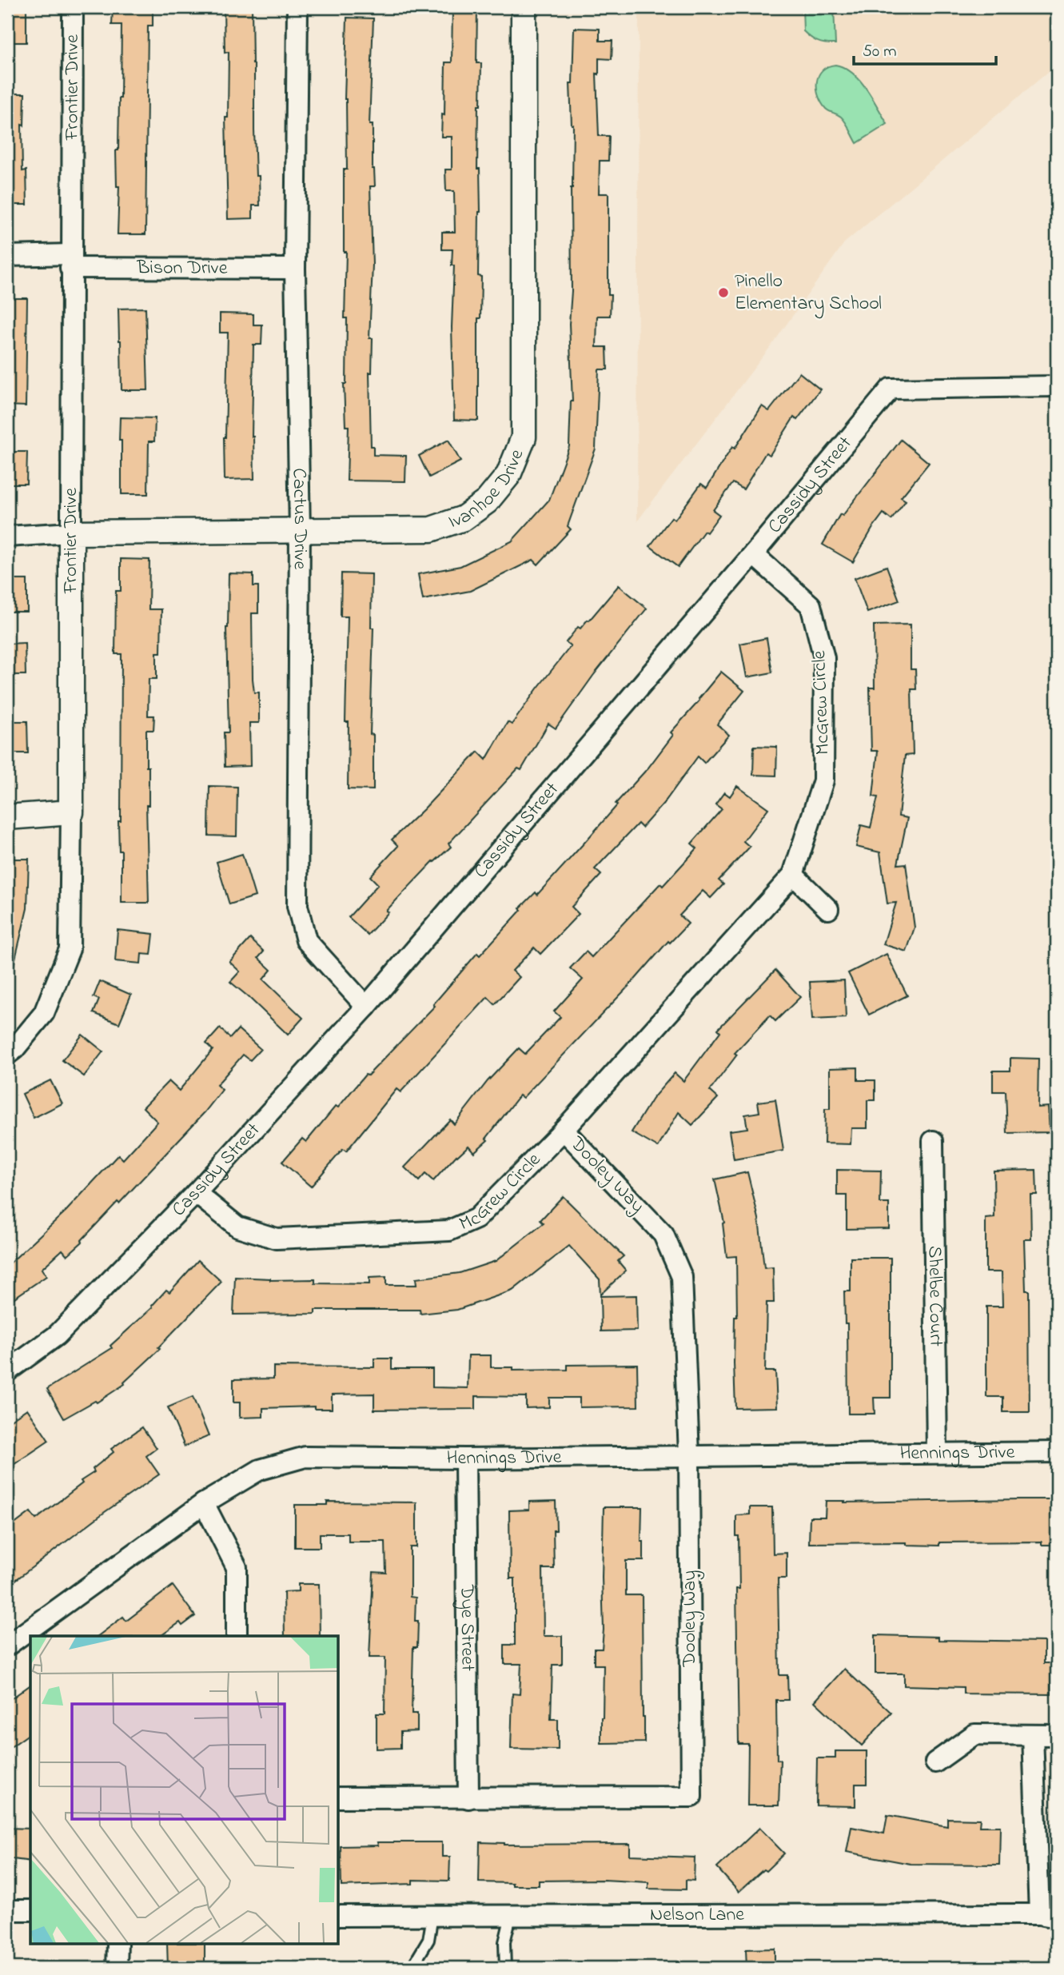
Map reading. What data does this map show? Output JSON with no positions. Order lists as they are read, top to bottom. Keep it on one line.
{"streets":{"street":["Frontier Drive","Bison Drive","Ivanhoe Drive","Cassidy Street","Cactus Drive","McGrew Circle","Dooley Way","Shelbe Court","Hennings Drive","Dye Street","Nelson Lane"]},"crossings":[["Frontier Drive","Bison Drive"],["Frontier Drive","Ivanhoe Drive"],["Bison Drive","Cactus Drive"],["Ivanhoe Drive","Cactus Drive"],["Cassidy Street","Cactus Drive"],["Cassidy Street","McGrew Circle"],["McGrew Circle","Dooley Way"],["Dooley Way","Hennings Drive"],["Dooley Way","Dye Street"],["Shelbe Court","Hennings Drive"],["Hennings Drive","Dye Street"]],"places":["Pinello Elementary School"],"scale_bar":"50 m"}
